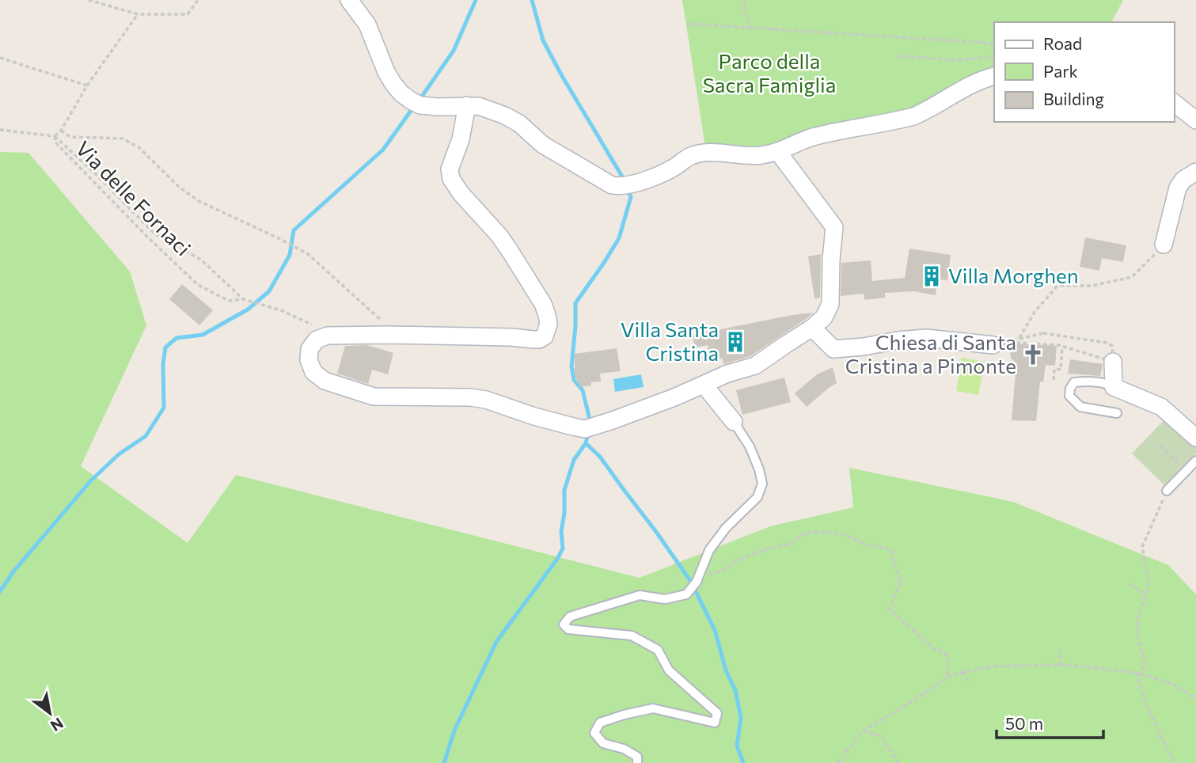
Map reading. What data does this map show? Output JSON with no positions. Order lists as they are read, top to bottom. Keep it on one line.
{"streets":{"path":["Via delle Fornaci"]},"parks":["Parco della Sacra Famiglia"],"places":{"building":["Villa Morghen","Villa Santa Cristina"],"church":["Chiesa di Santa Cristina a Pimonte"]},"legend":["Road","Park","Building"],"scale_bar":"50 m","north":"bottom right"}
